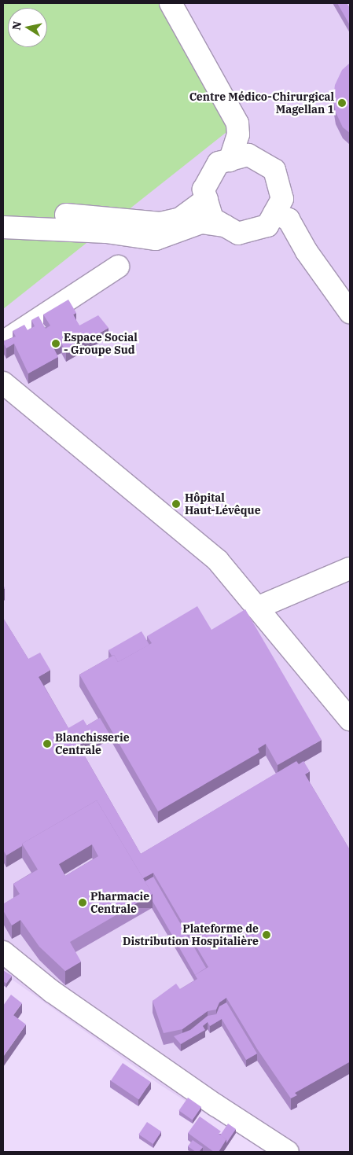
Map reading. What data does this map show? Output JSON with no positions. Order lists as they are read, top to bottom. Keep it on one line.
{"places":["Centre Médico-Chirurgical Magellan 1","Espace Social - Groupe Sud","Hôpital Haut-Lévêque","Blanchisserie Centrale","Pharmacie Centrale","Plateforme de Distribution Hospitalière"],"north":"left"}
